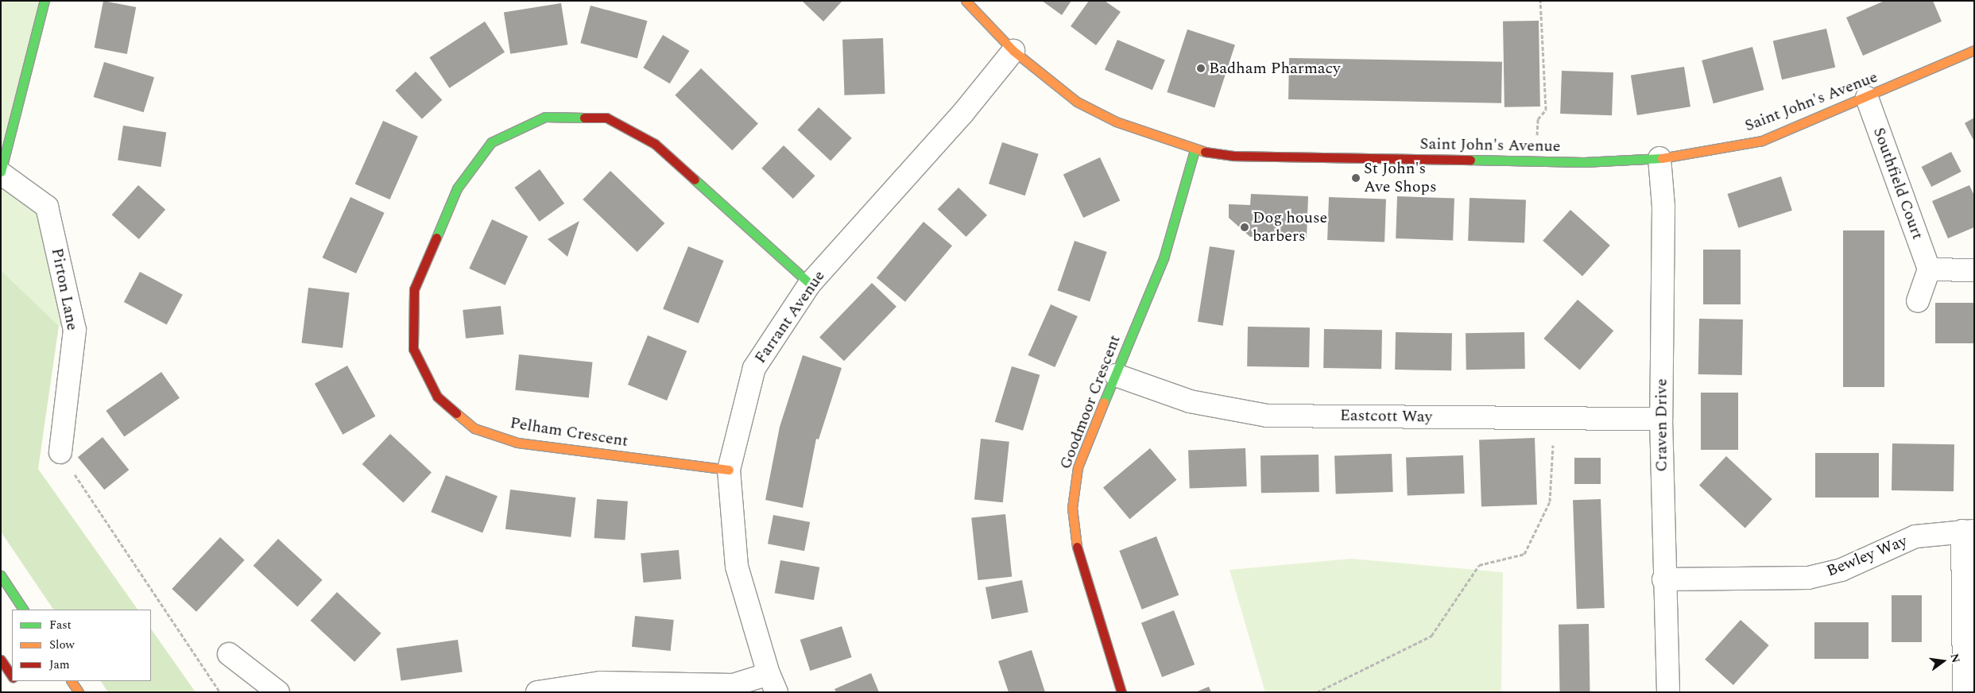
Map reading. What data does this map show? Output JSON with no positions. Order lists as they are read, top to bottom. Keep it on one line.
{"streets":{"main road":["Saint John's Avenue","Pirton Lane","Goodmoor Crescent","Pelham Crescent"],"street":["Southfield Court","Farrant Avenue","Eastcott Way","Craven Drive","Bewley Way"]},"crossings":[["Saint John's Avenue","Southfield Court"],["Saint John's Avenue","Farrant Avenue"],["Saint John's Avenue","Goodmoor Crescent"],["Saint John's Avenue","Craven Drive"],["Farrant Avenue","Pelham Crescent"],["Goodmoor Crescent","Eastcott Way"],["Eastcott Way","Craven Drive"],["Craven Drive","Bewley Way"]],"places":["Badham Pharmacy","St John's Ave Shops","Dog house barbers"],"legend":["Fast","Slow","Jam"],"north":"right"}
